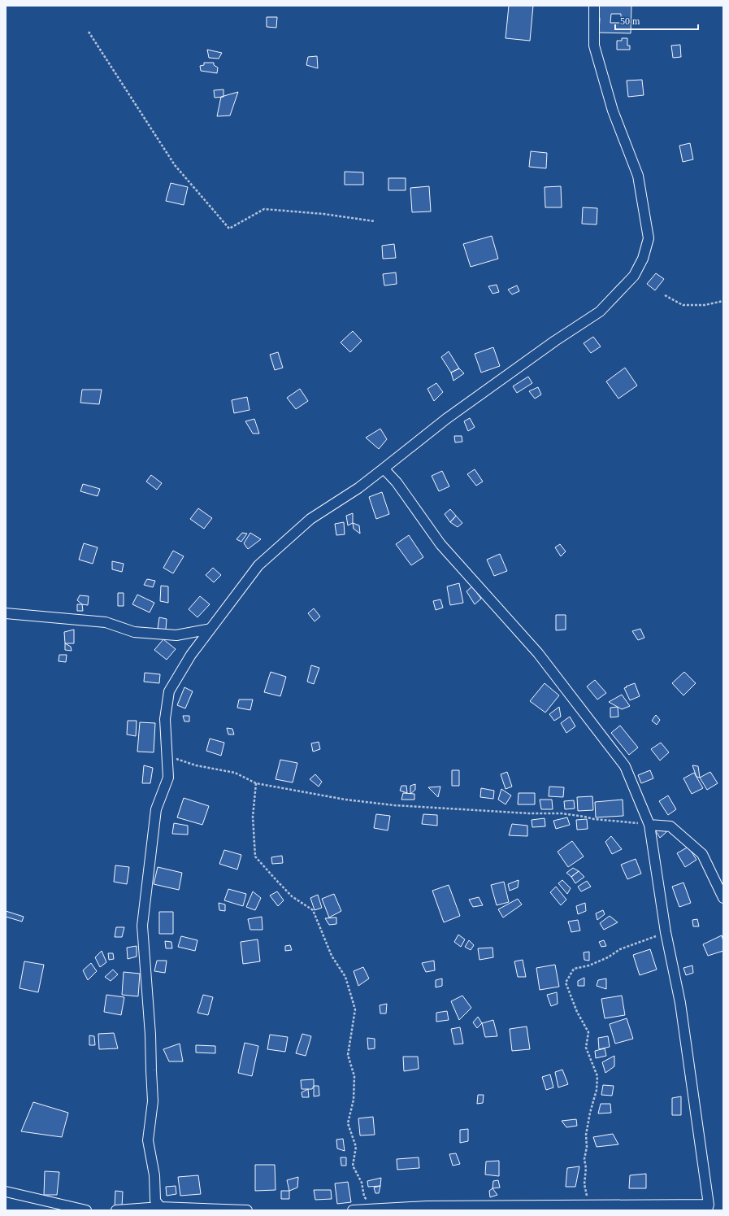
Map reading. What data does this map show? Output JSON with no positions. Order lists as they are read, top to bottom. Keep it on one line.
{"scale_bar":"50 m"}
